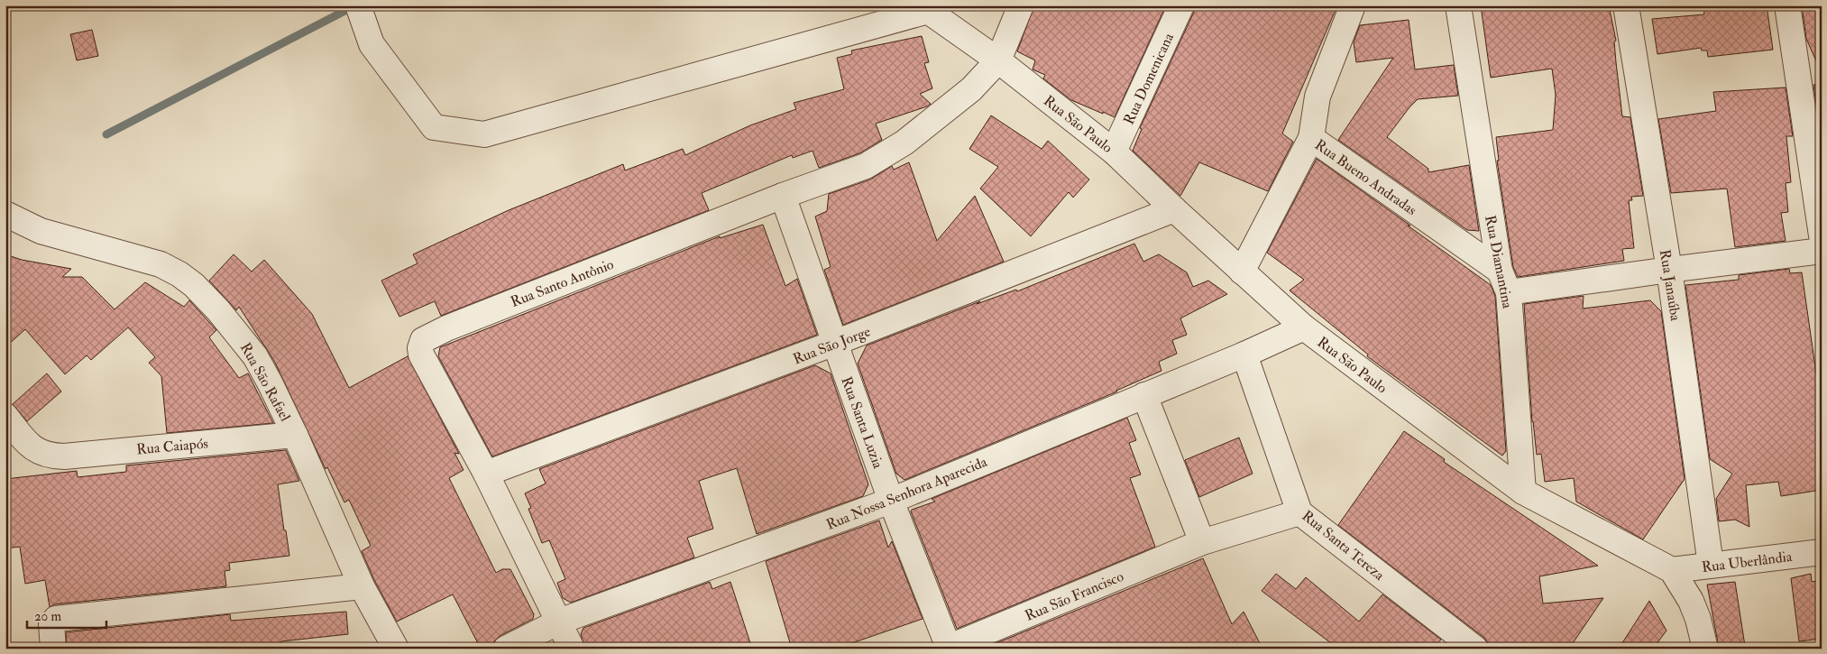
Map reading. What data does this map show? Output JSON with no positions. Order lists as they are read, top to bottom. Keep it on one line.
{"streets":{"street":["Rua Domenicana","Rua São Paulo","Rua Bueno Andradas","Rua Diamantina","Rua Santo Antônio","Rua Janaúba","Rua São Jorge","Rua São Rafael","Rua Santa Luzia","Rua Caiapós","Rua Nossa Senhora Aparecida","Rua Santa Tereza","Rua Uberlândia","Rua São Francisco"]},"crossings":[["Rua Domenicana","Rua São Paulo"],["Rua São Paulo","Rua Bueno Andradas"],["Rua São Paulo","Rua Diamantina"],["Rua São Paulo","Rua Santo Antônio"],["Rua São Paulo","Rua São Jorge"],["Rua São Paulo","Rua Nossa Senhora Aparecida"],["Rua São Paulo","Rua Uberlândia"],["Rua Bueno Andradas","Rua Diamantina"],["Rua Santo Antônio","Rua São Jorge"],["Rua Santo Antônio","Rua Santa Luzia"],["Rua Santo Antônio","Rua Nossa Senhora Aparecida"],["Rua Janaúba","Rua Uberlândia"],["Rua São Jorge","Rua Santa Luzia"],["Rua São Rafael","Rua Caiapós"],["Rua Santa Luzia","Rua Nossa Senhora Aparecida"],["Rua Santa Luzia","Rua São Francisco"],["Rua Nossa Senhora Aparecida","Rua Santa Tereza"],["Rua Santa Tereza","Rua São Francisco"]],"scale_bar":"20 m"}
